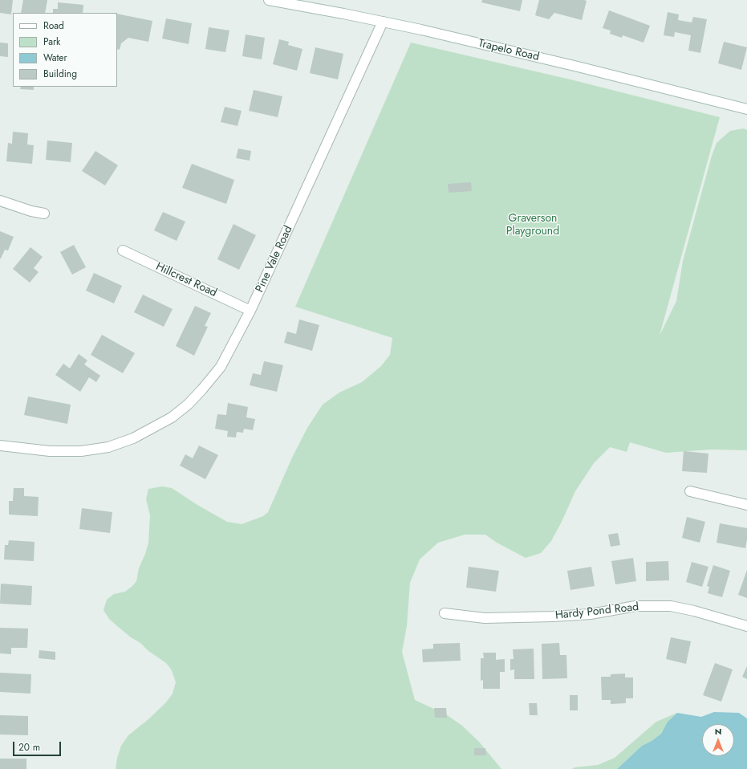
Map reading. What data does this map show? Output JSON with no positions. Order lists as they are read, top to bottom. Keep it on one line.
{"streets":{"street":["Trapelo Road","Pine Vale Road","Hillcrest Road","Hardy Pond Road"]},"crossings":[["Trapelo Road","Pine Vale Road"],["Pine Vale Road","Hillcrest Road"]],"parks":["Graverson Playground"],"legend":["Road","Park","Water","Building"],"scale_bar":"20 m","north":"top"}
